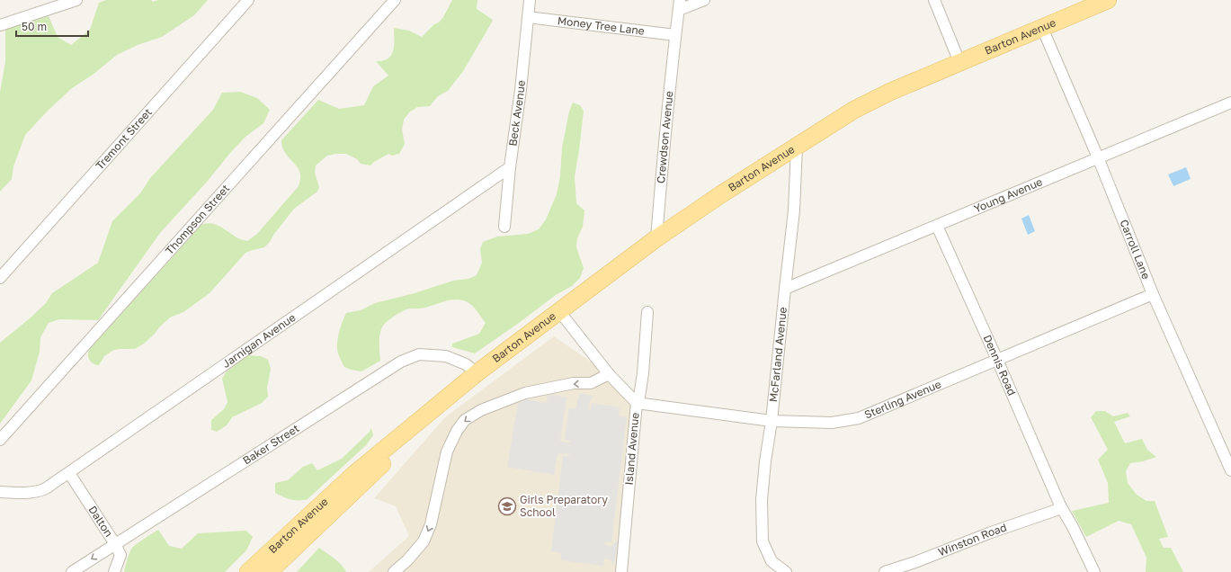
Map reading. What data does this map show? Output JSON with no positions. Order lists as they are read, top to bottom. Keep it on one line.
{"streets":{"main road":["Barton Avenue"],"street":["Money Tree Lane","Beck Avenue","Crewdson Avenue","Tremont Street","Young Avenue","Thompson Street","Carroll Lane","Jarnigan Avenue","McFarland Avenue","Dennis Road","Sterling Avenue","Baker Street","Island Avenue","Dalton","Winston Road"]},"crossings":[["Money Tree Lane","Beck Avenue"],["Money Tree Lane","Crewdson Avenue"],["Barton Avenue","Crewdson Avenue"],["Barton Avenue","Carroll Lane"],["Barton Avenue","McFarland Avenue"],["Barton Avenue","Baker Street"],["Barton Avenue","Island Avenue"],["Beck Avenue","Jarnigan Avenue"],["Young Avenue","Carroll Lane"],["Young Avenue","McFarland Avenue"],["Young Avenue","Dennis Road"],["Carroll Lane","Sterling Avenue"],["Jarnigan Avenue","Dalton"],["McFarland Avenue","Sterling Avenue"],["Dennis Road","Sterling Avenue"],["Dennis Road","Winston Road"],["Sterling Avenue","Island Avenue"],["Baker Street","Dalton"]],"places":{"school or university":["Girls Preparatory School"]},"scale_bar":"50 m"}
